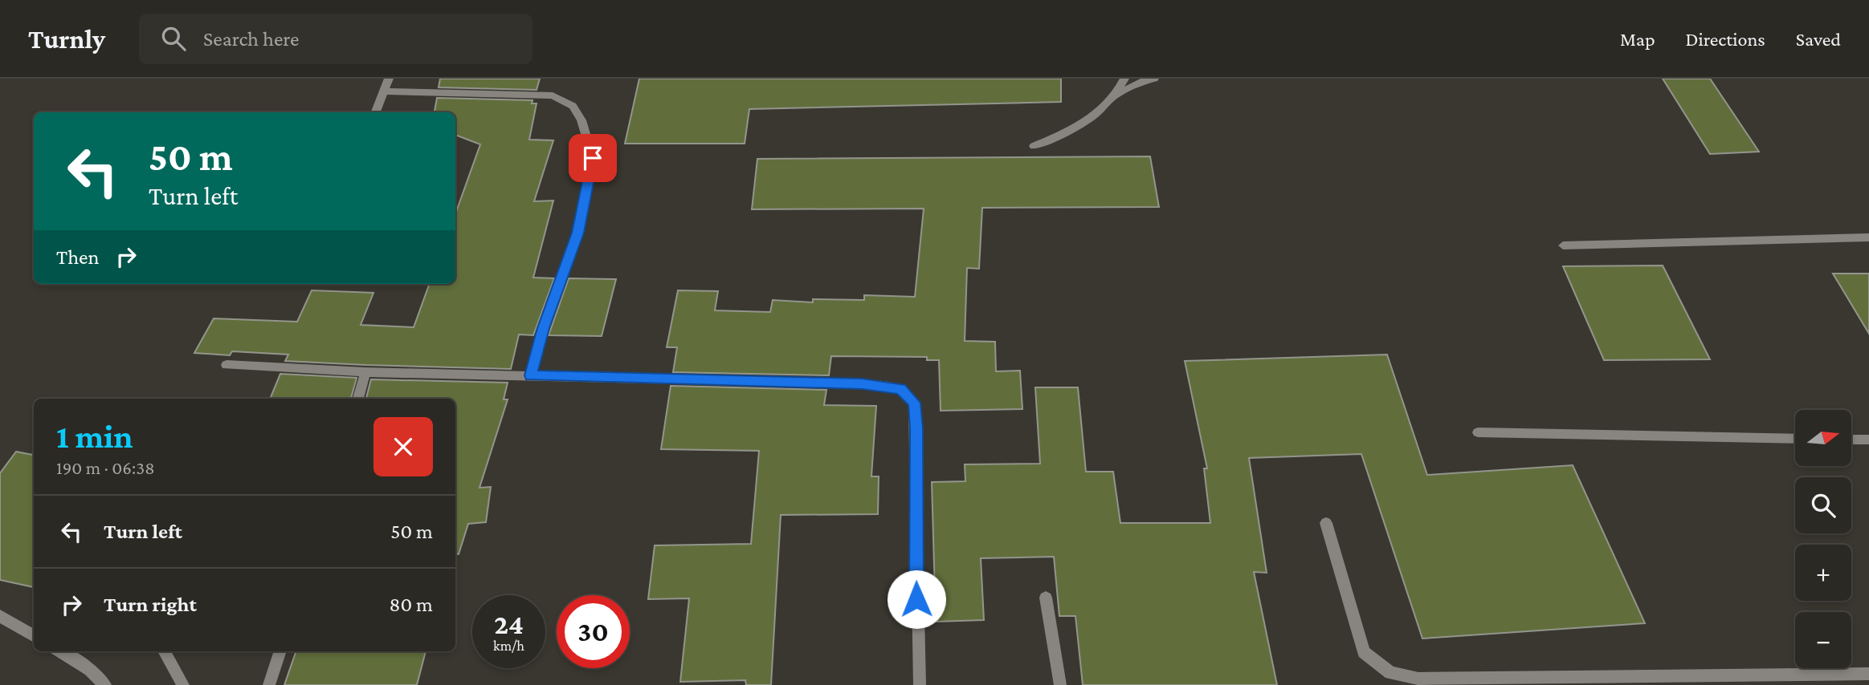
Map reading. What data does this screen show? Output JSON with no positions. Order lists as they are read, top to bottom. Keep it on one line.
{"north":"right","page":{"header":"Turnly","search":"Search here","nav":["Map","Directions","Saved"],"turn":["50 m","Turn left"],"then":"Then","heading":["1 min","190 m · 06:38"],"map_buttons":["+","−"],"list":[{"name":"Turn left","value":"50 m"},{"name":"Turn right","value":"80 m"}],"speed":"24 km/h","limit":"30"}}
